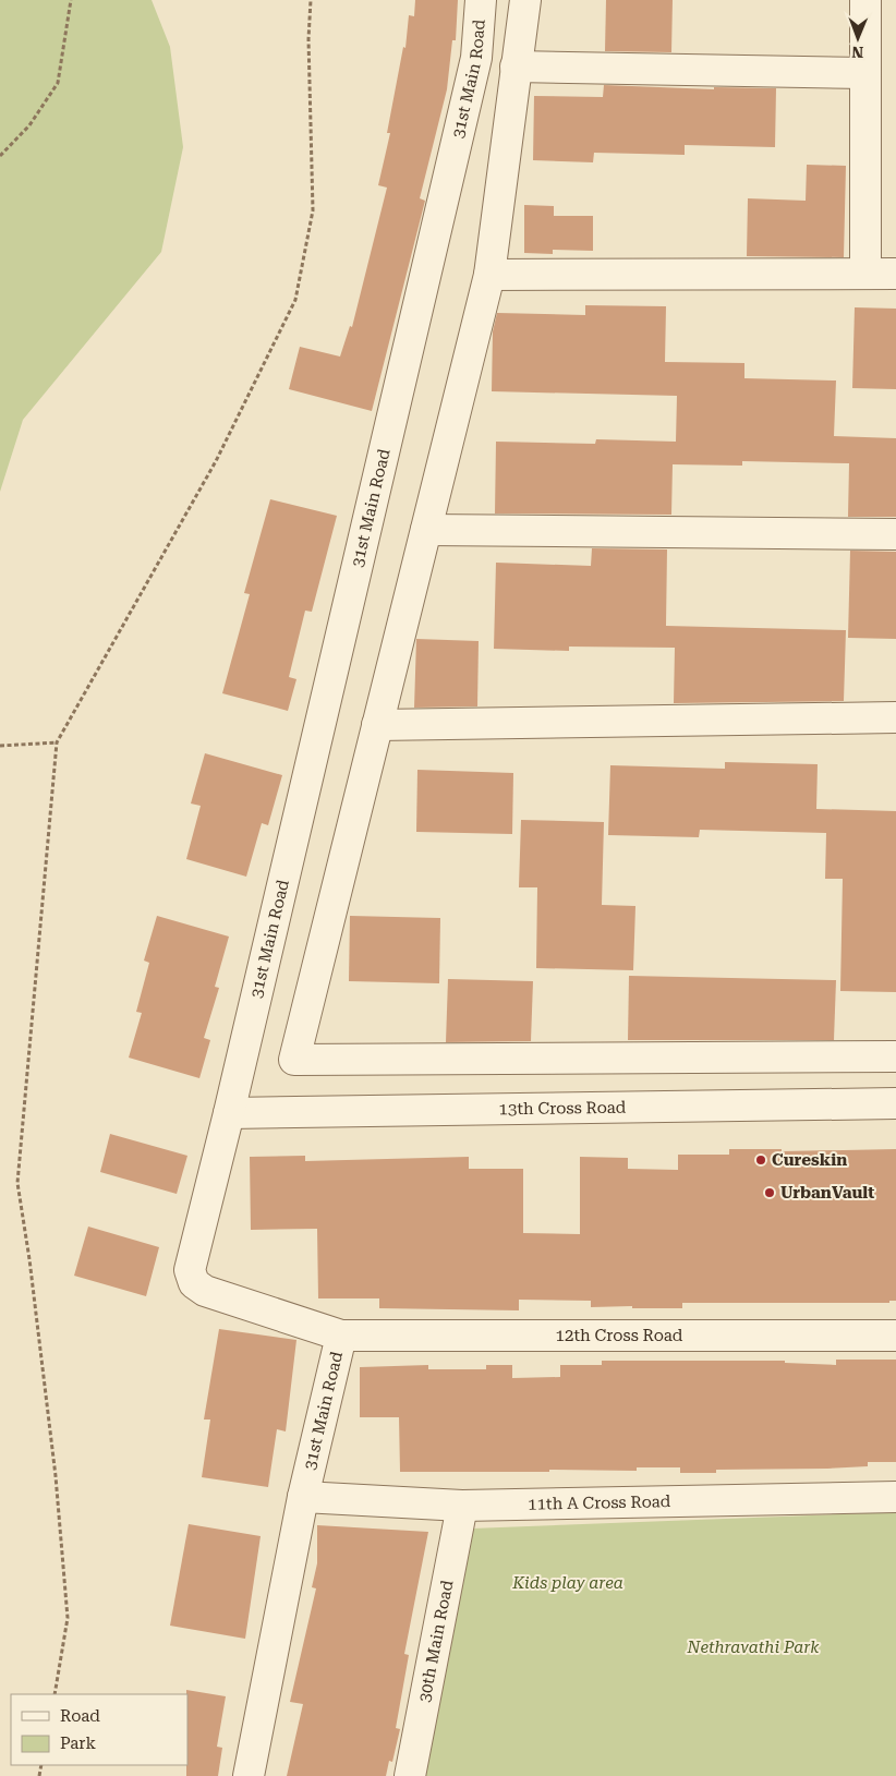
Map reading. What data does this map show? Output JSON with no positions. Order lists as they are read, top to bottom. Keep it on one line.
{"streets":{"street":["31st Main Road","13th Cross Road","12th Cross Road","11th A Cross Road","30th Main Road"]},"crossings":[["31st Main Road","13th Cross Road"],["31st Main Road","12th Cross Road"],["31st Main Road","11th A Cross Road"],["11th A Cross Road","30th Main Road"]],"parks":["Kids play area","Nethravathi Park"],"places":["Cureskin","UrbanVault"],"legend":["Road","Park"],"north":"bottom"}
